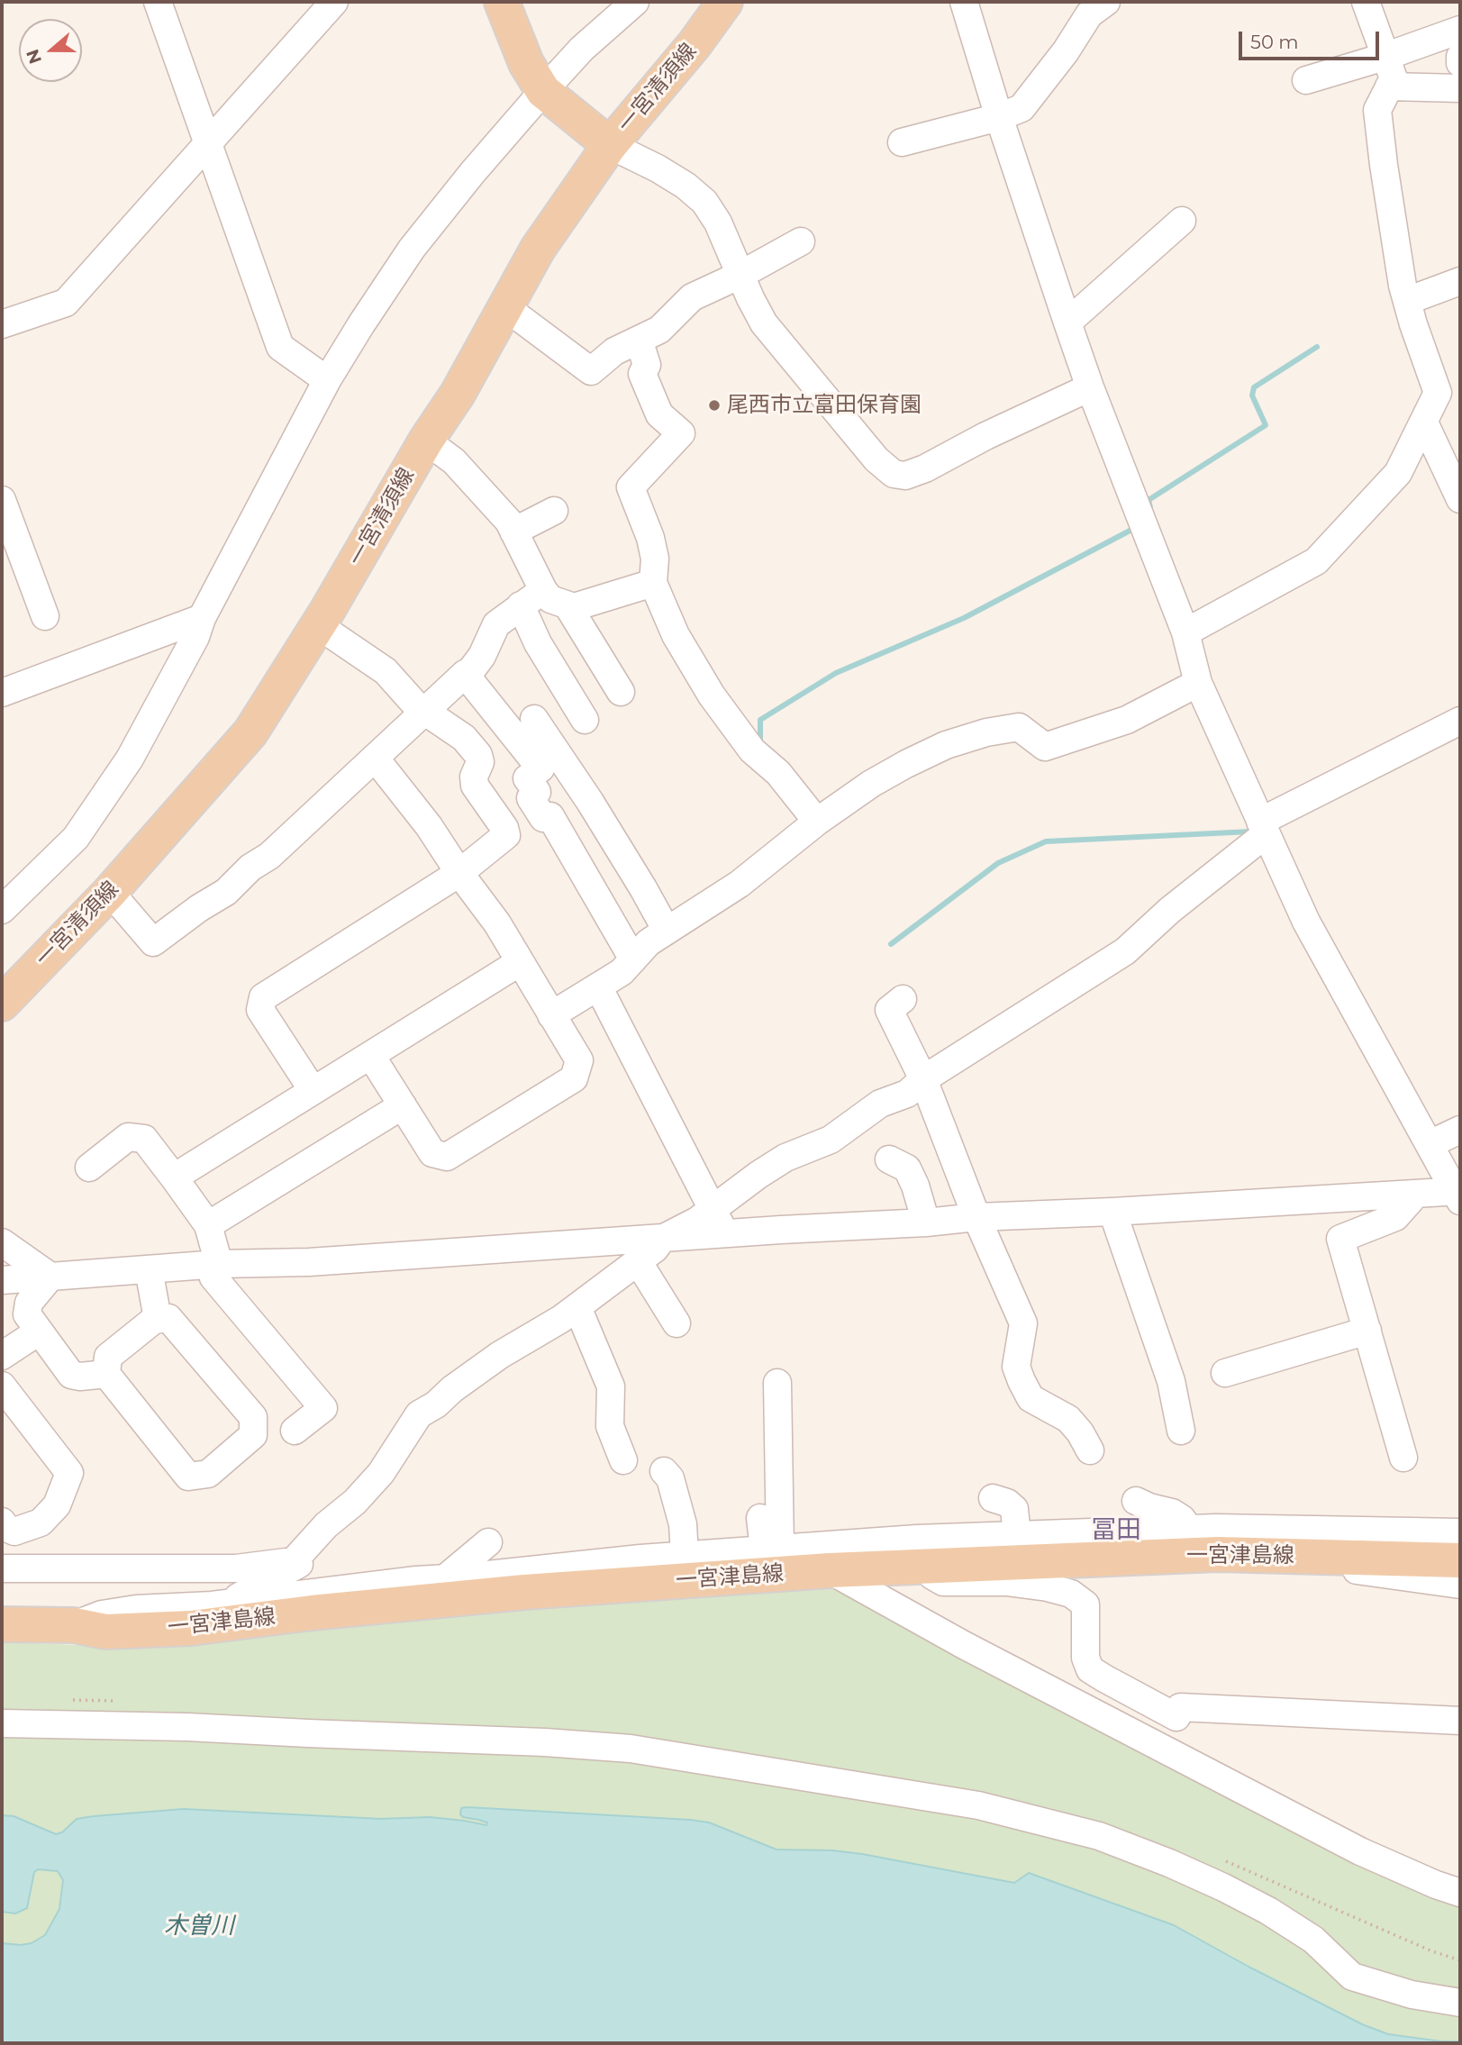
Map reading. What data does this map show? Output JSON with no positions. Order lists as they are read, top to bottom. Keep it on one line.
{"streets":{"main road":["一宮清須線","一宮津島線"]},"districts":["冨田"],"water":["木曽川"],"places":["尾西市立富田保育園"],"scale_bar":"50 m","north":"left"}
